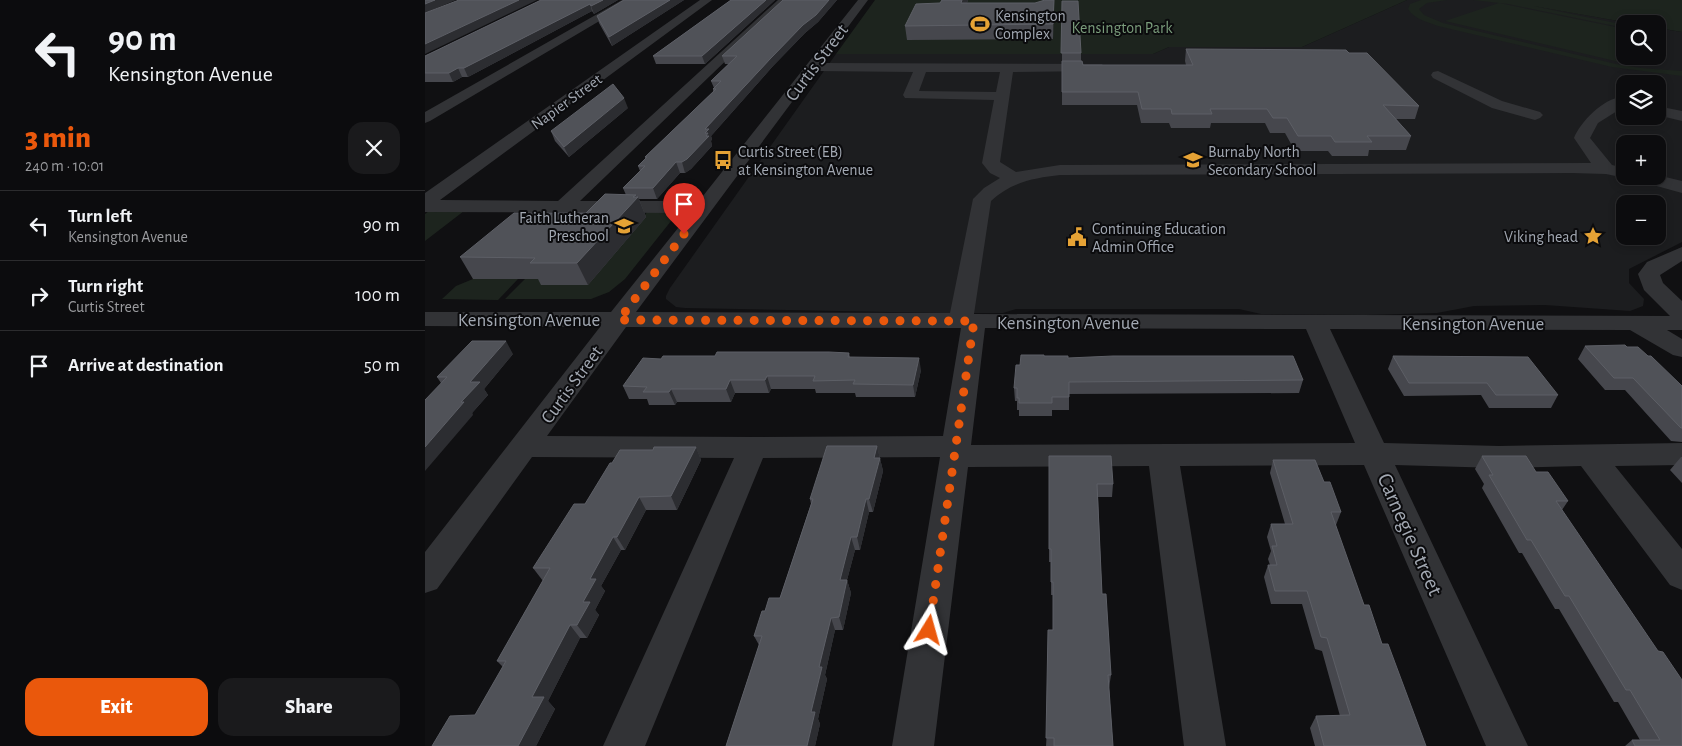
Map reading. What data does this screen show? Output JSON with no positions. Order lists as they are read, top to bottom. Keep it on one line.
{"streets":{"street":["Curtis Street","Napier Street","Kensington Avenue","Carnegie Street"]},"crossings":[["Curtis Street","Kensington Avenue"],["Kensington Avenue","Carnegie Street"]],"parks":["Kensington Park"],"places":{"sports":["Kensington Complex"],"bus stop":["Curtis Street (EB) at Kensington Avenue"],"school or university":["Burnaby North Secondary School","Faith Lutheran Preschool"],"place":["Viking head"],"public building":["Continuing Education Admin Office"]},"page":{"turn":["90 m","Kensington Avenue"],"map_buttons":["+","−"],"heading":["3 min","240 m · 10:01"],"list":[{"name":"Turn left","note":"Kensington Avenue","value":"90 m"},{"name":"Turn right","note":"Curtis Street","value":"100 m"},{"name":"Arrive at destination","value":"50 m"}],"buttons":["Exit","Share"]}}
